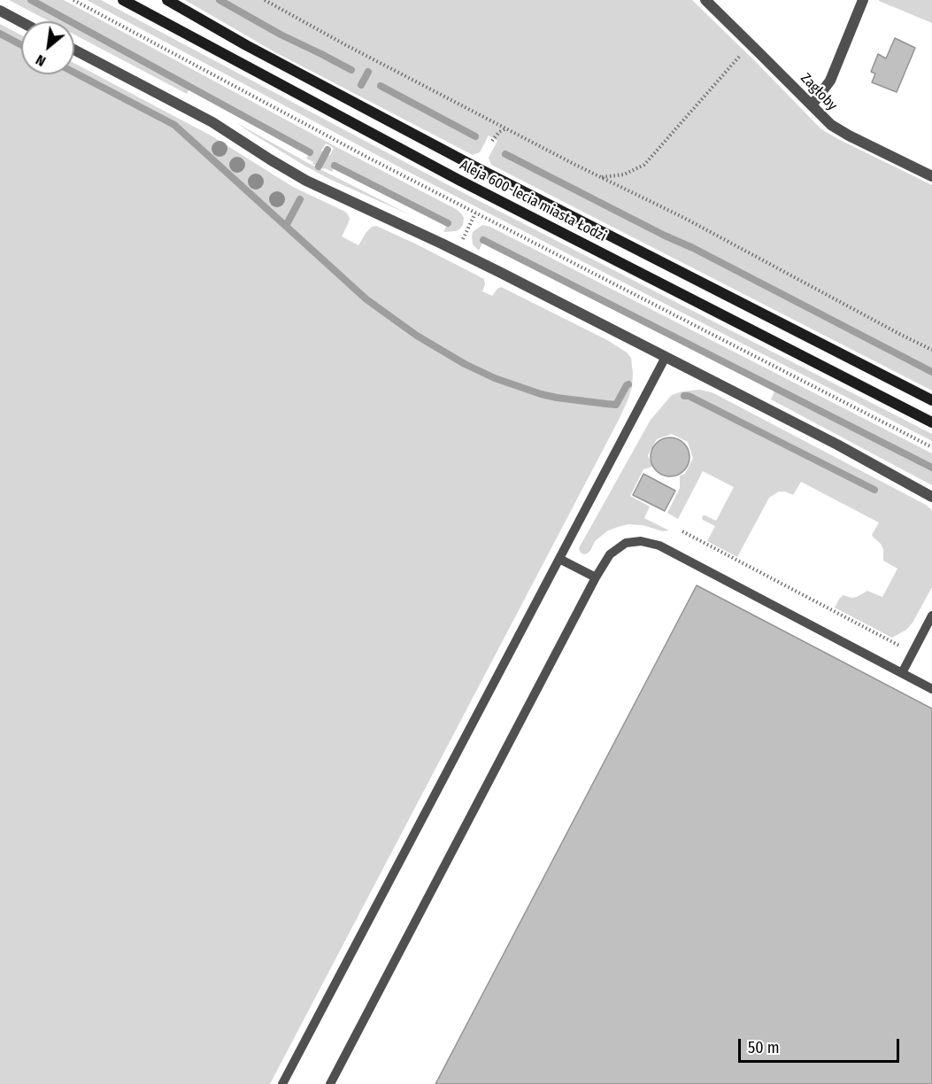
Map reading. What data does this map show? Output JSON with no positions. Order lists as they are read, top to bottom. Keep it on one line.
{"streets":{"main road":["Aleja 600-lecia miasta Łodzi"],"street":["Zagłoby"]},"scale_bar":"50 m","north":"bottom left"}
